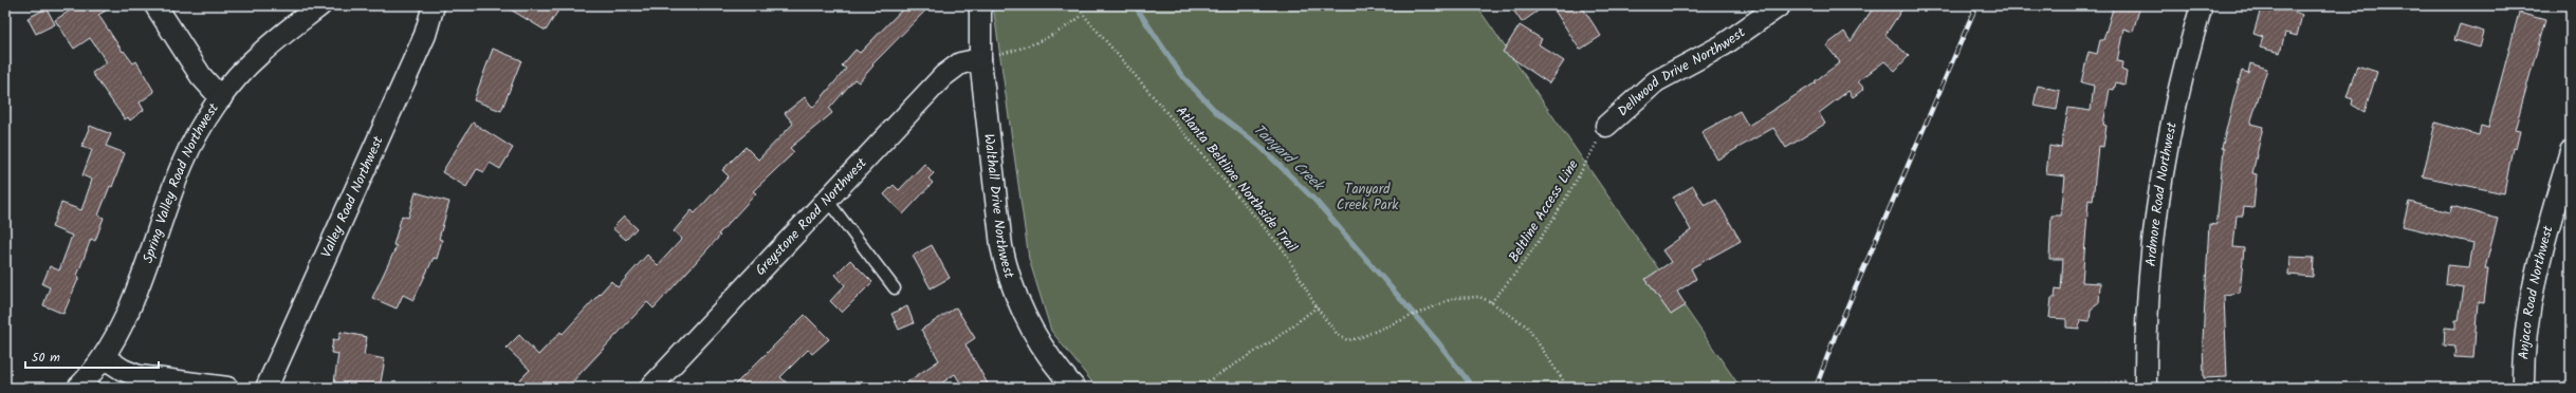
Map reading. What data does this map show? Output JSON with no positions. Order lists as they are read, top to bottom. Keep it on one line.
{"streets":{"street":["Dellwood Drive Northwest","Spring Valley Road Northwest","Ardmore Road Northwest","Valley Road Northwest","Walthall Drive Northwest","Greystone Road Northwest","Anjaco Road Northwest"],"path":["Atlanta Beltline Northside Trail","Beltline Access Line"]},"crossings":[["Dellwood Drive Northwest","Beltline Access Line"],["Atlanta Beltline Northside Trail","Beltline Access Line"],["Walthall Drive Northwest","Greystone Road Northwest"]],"water":["Tanyard Creek"],"parks":["Tanyard Creek Park"],"scale_bar":"50 m"}
